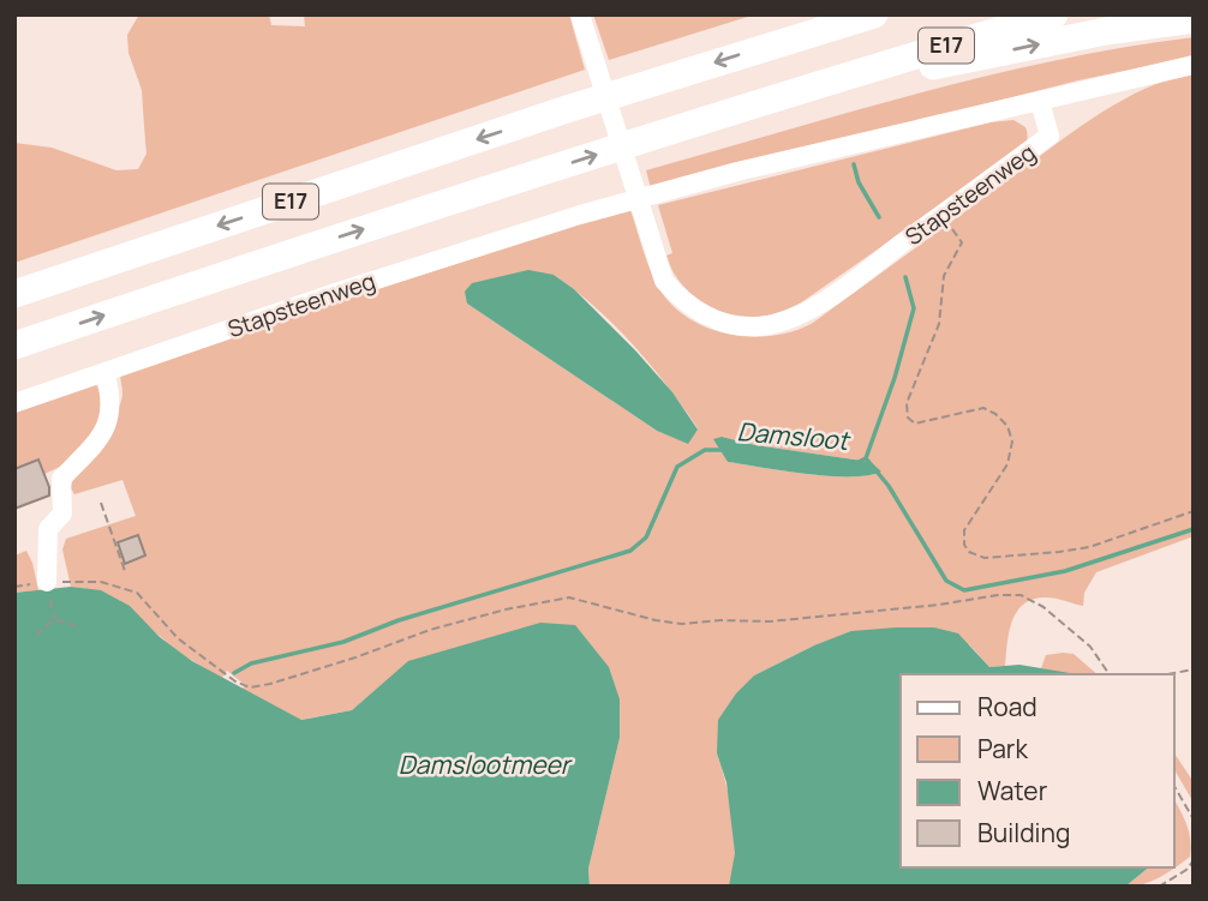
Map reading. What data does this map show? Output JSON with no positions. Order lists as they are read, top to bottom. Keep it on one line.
{"streets":{"highway":["E17"],"street":["Stapsteenweg"]},"water":["Damsloot","Damslootmeer"],"legend":["Road","Park","Water","Building"]}
